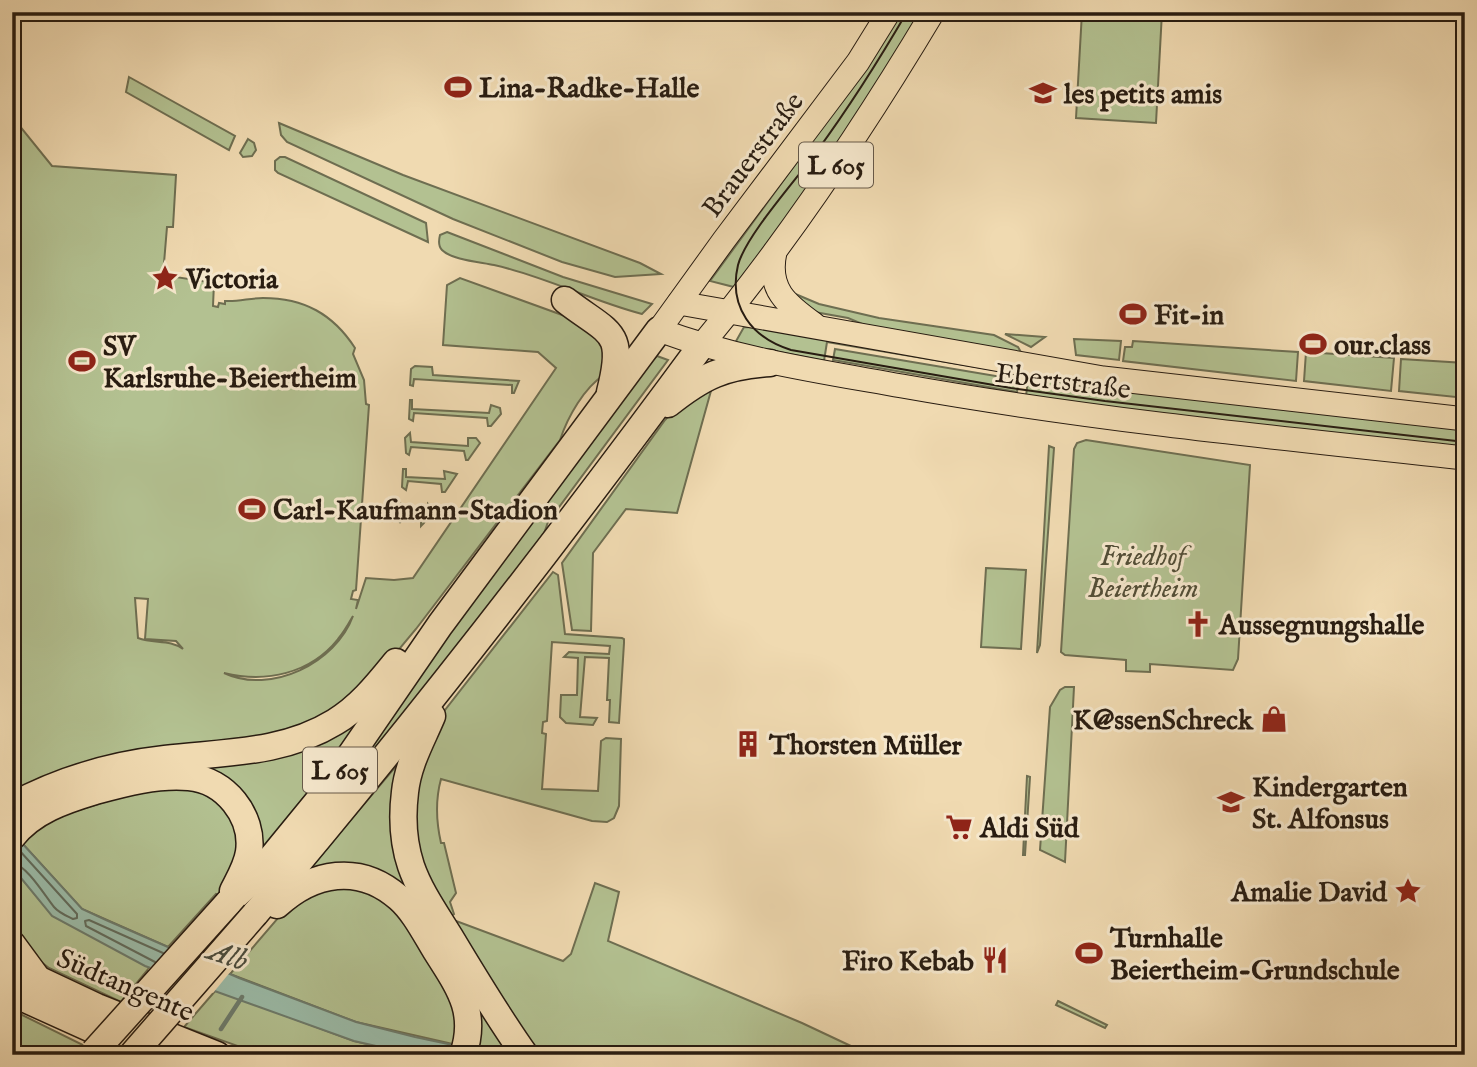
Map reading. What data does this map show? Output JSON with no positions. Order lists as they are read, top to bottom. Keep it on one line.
{"streets":{"highway":["L 605","Südtangente"],"main road":["Brauerstraße","Ebertstraße"]},"crossings":[["Brauerstraße","L 605"],["Brauerstraße","Ebertstraße"],["L 605","Ebertstraße"]],"water":["Alb"],"parks":["Friedhof Beiertheim"],"places":{"sports":["Lina-Radke-Halle","Fit-in","our.class","SV Karlsruhe-Beiertheim","Carl-Kaufmann-Stadion","Turnhalle Beiertheim-Grundschule"],"school or university":["les petits amis","Kindergarten St. Alfonsus"],"place":["Victoria","Amalie David"],"church":["Aussegnungshalle"],"shop":["K@ssenSchreck"],"building":["Thorsten Müller"],"supermarket":["Aldi Süd"],"restaurant":["Firo Kebab"]}}
